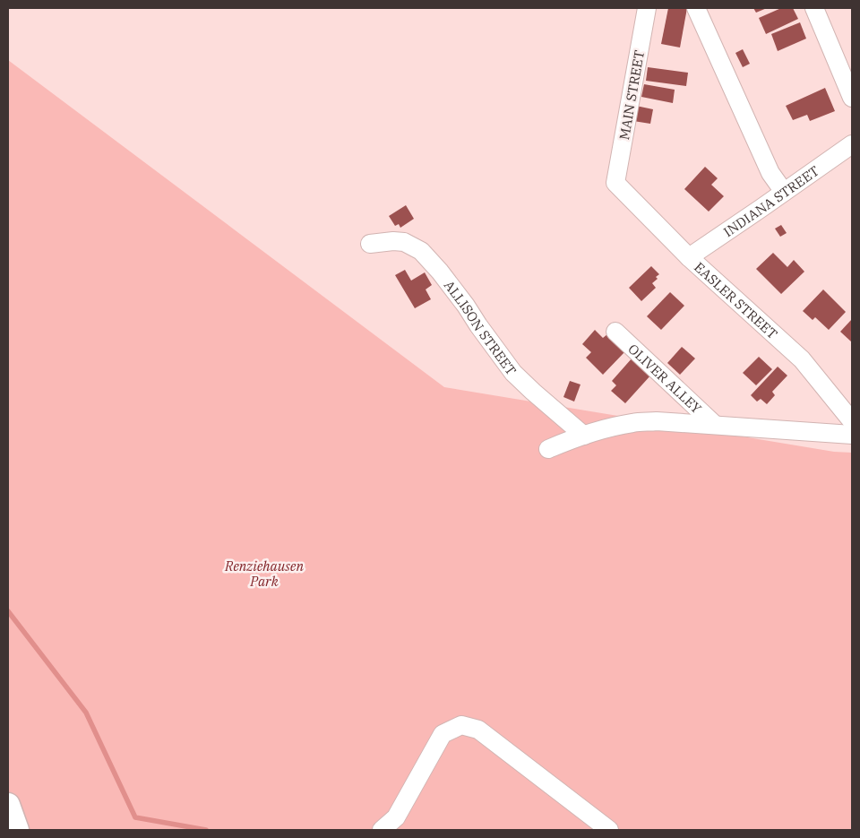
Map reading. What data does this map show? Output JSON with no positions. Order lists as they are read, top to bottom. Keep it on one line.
{"streets":{"street":["MAIN STREET","INDIANA STREET","EASLER STREET","ALLISON STREET","OLIVER ALLEY"]},"crossings":[["MAIN STREET","EASLER STREET"],["INDIANA STREET","EASLER STREET"]],"parks":["Renziehausen Park"]}
